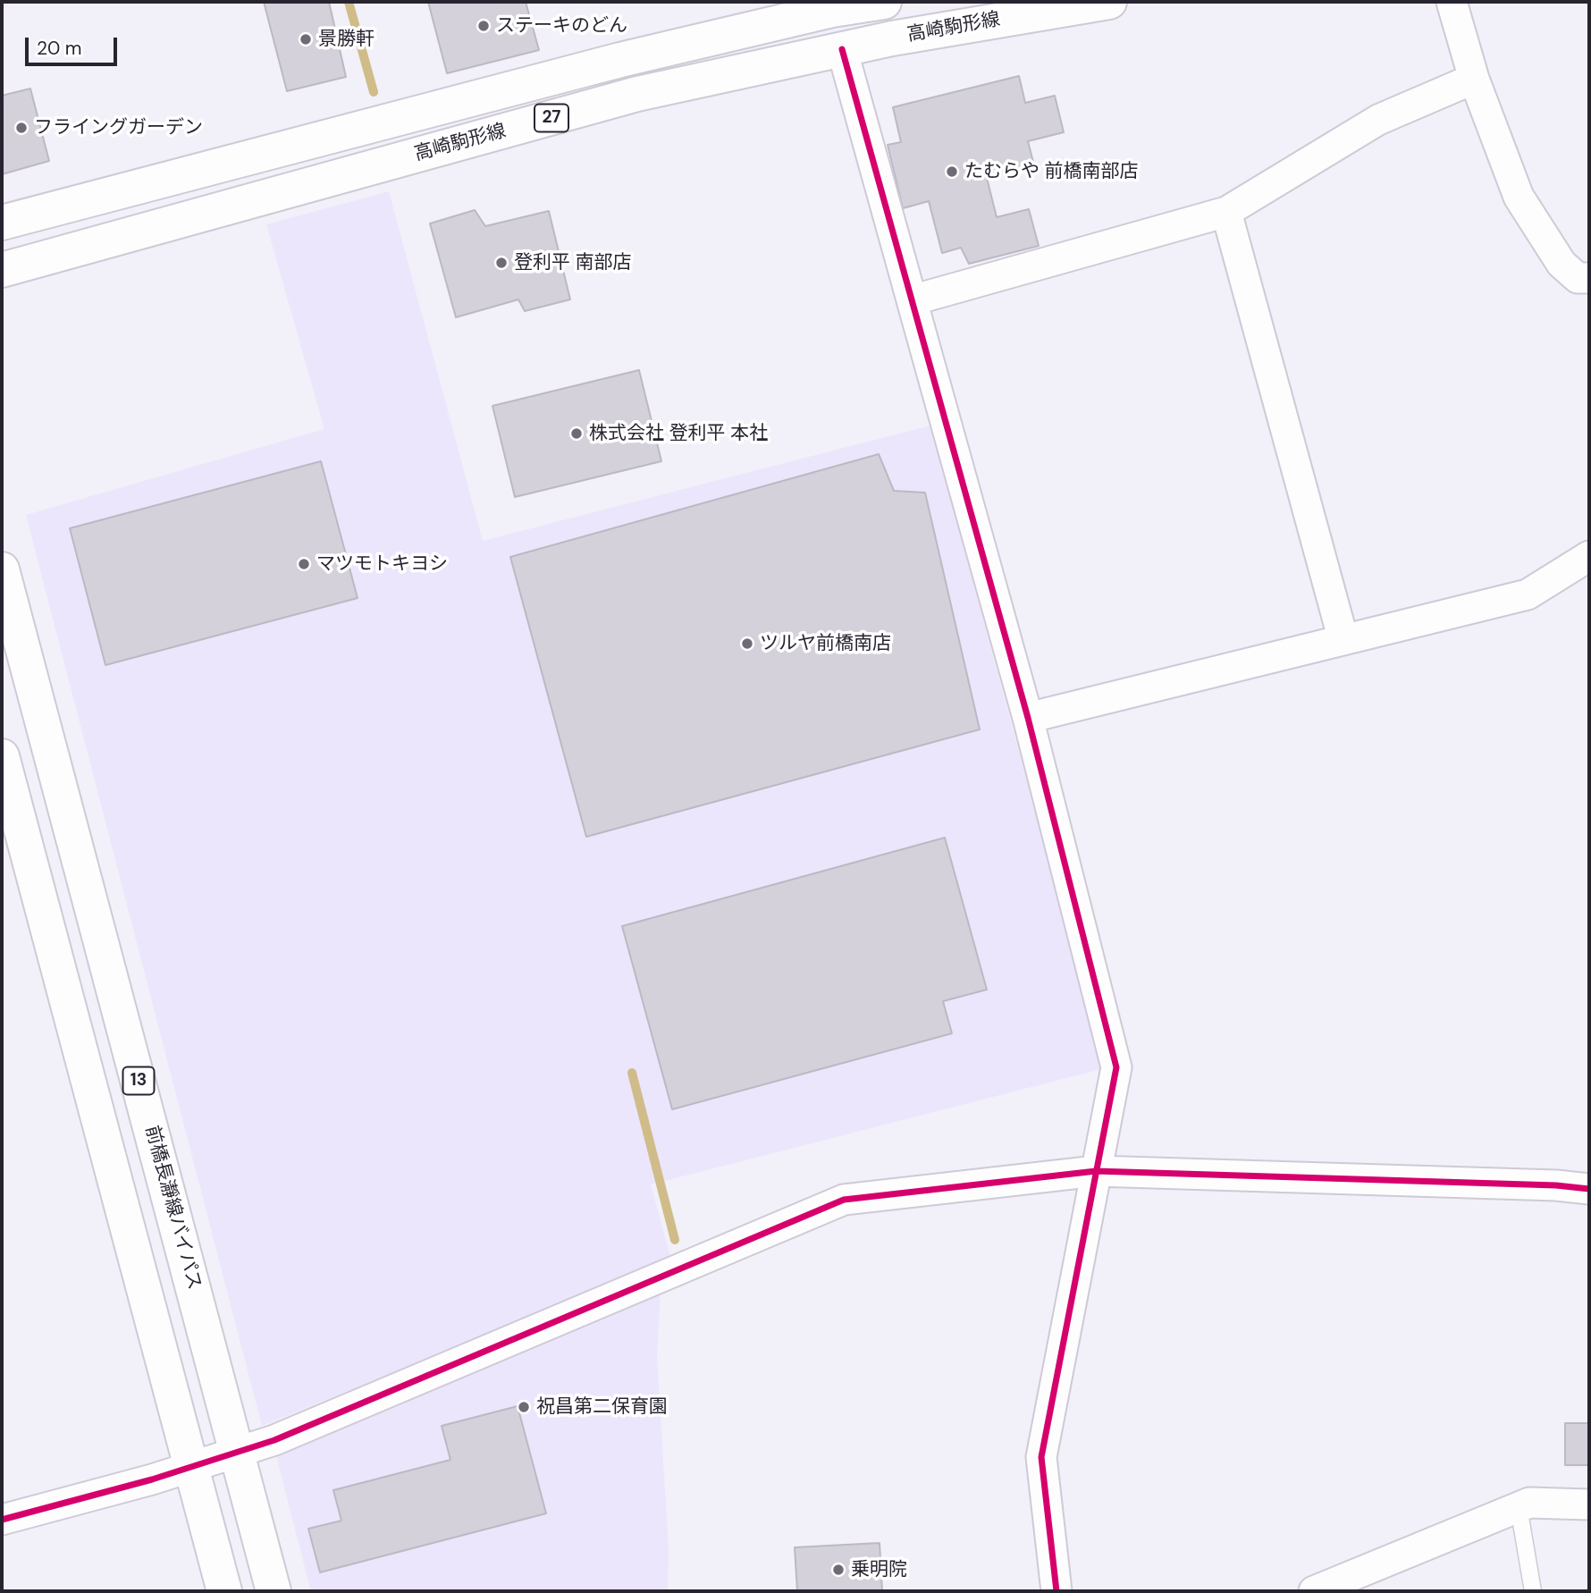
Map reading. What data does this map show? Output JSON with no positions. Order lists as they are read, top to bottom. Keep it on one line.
{"streets":{"main road":["高崎駒形線","27","13","前橋長瀞線バイパス"]},"places":["ステーキのどん","景勝軒","フライングガーデン","たむらや 前橋南部店","登利平 南部店","株式会社 登利平 本社","マツモトキヨシ","ツルヤ前橋南店","祝昌第二保育園","乗明院"],"scale_bar":"20 m"}
